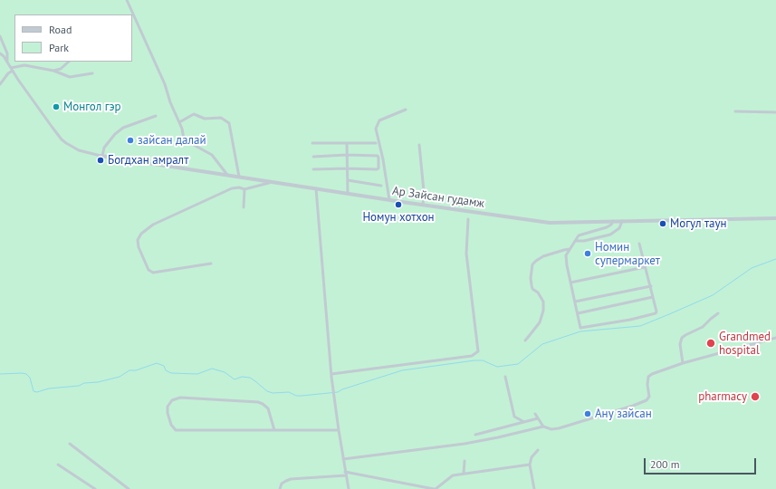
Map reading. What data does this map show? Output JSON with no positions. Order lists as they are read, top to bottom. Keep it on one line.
{"streets":{"street":["Ар Зайсан гудамж"]},"places":["Монгол гэр","зайсан далай","Богдхан амралт","Номун хотхон","Могул таун","Номин супермаркет","Grandmed hospital","pharmacy","Ану зайсан"],"legend":["Road","Park"],"scale_bar":"200 m"}
